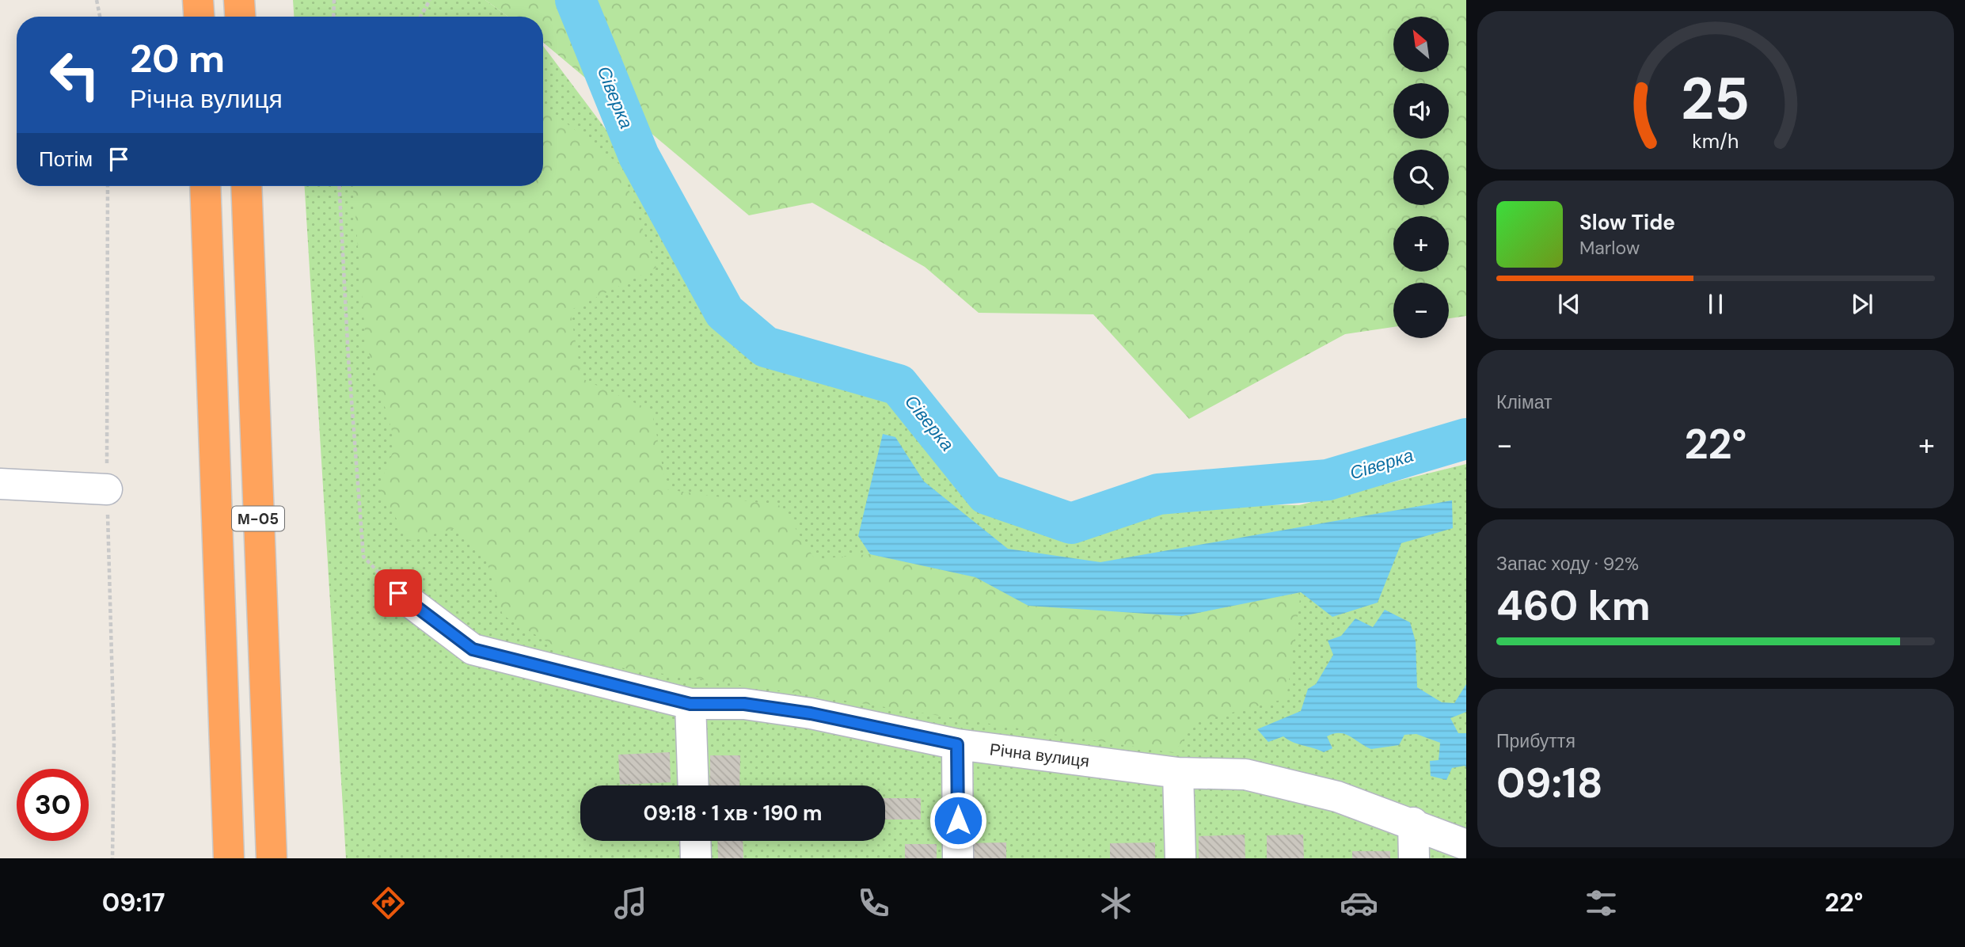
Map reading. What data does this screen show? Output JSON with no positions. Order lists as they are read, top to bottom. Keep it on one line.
{"streets":{"highway":["М-05"],"street":["Річна вулиця"]},"water":["Сіверка"],"north":"top left","page":{"map_buttons":["+","−"],"turn":["20 m","Річна вулиця"],"then":"Потім","song":["Slow Tide","Marlow"],"tile":["Клімат",["Запас ходу · 92%","460 km"],["Прибуття","09:18"]],"heat":["−","22°","+"],"limit":"30","trip":"09:18 · 1 хв · 190 m","tabs":["09:17","22°"],"gauge":["25","km/h"]}}
